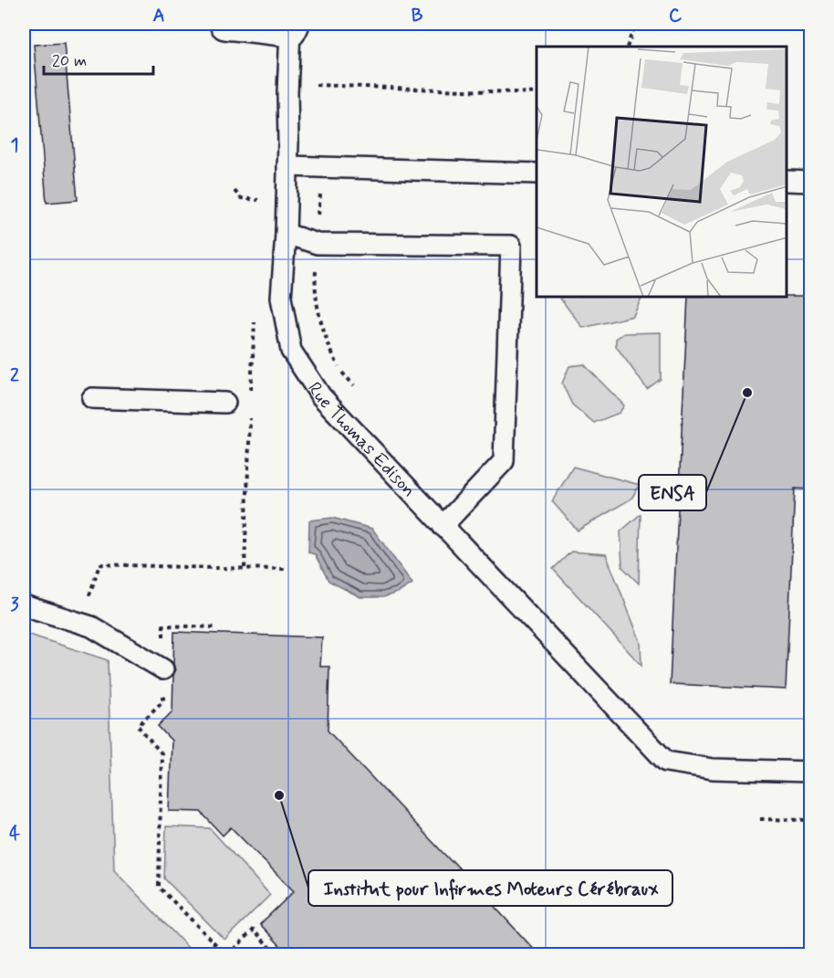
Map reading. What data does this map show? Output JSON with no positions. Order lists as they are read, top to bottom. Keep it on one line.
{"streets":{"lane":["Rue Thomas Edison"]},"places":["ENSA","Institut pour Infirmes Moteurs Cérébraux"],"scale_bar":"20 m","grid":{"columns":["A","B","C"],"rows":["1","2","3","4"]}}
